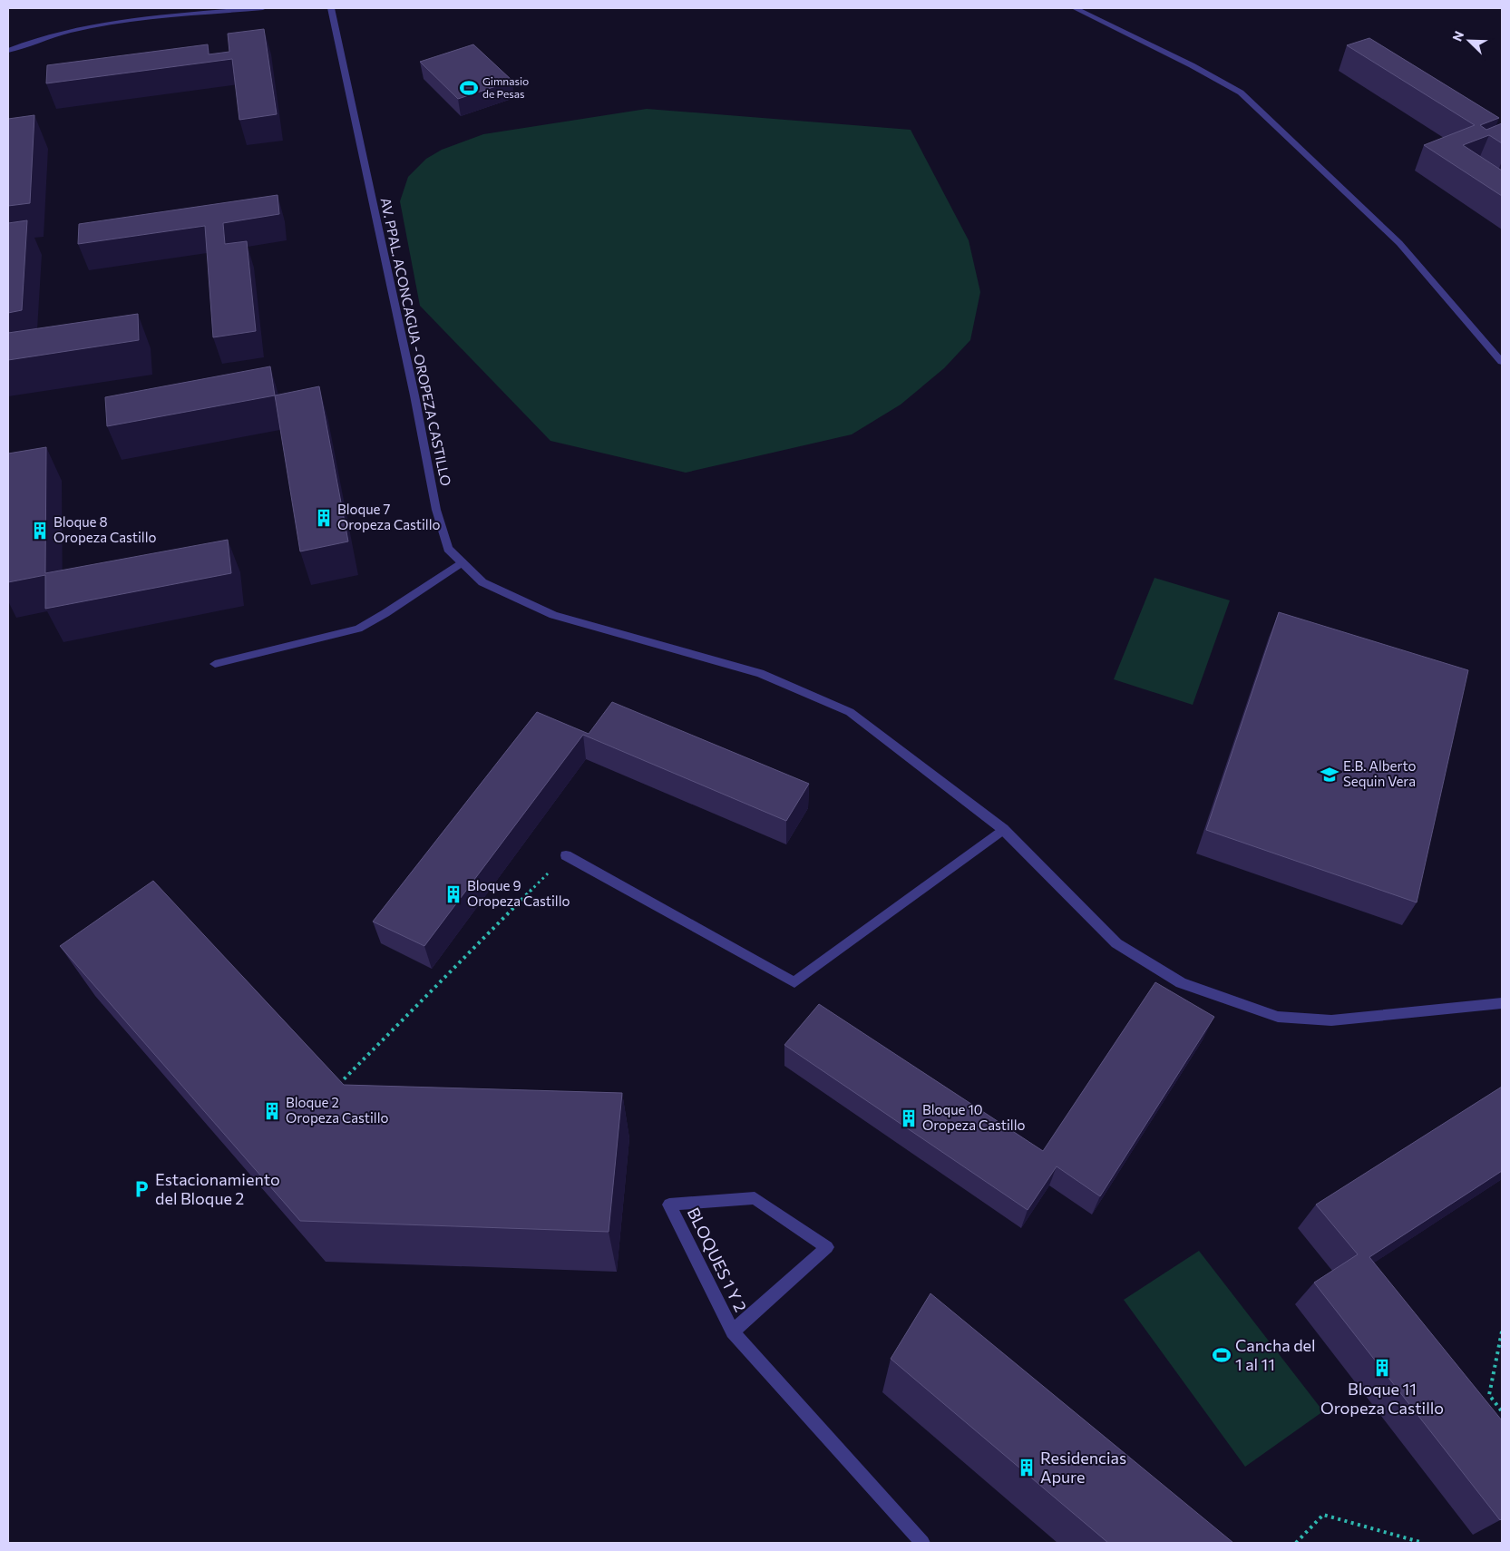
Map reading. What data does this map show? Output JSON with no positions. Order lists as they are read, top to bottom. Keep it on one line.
{"streets":{"street":["AV. PPAL. ACONCAGUA - OROPEZA CASTILLO","BLOQUES 1 Y 2"]},"places":{"sports":["Gimnasio de Pesas","Cancha del 1 al 11"],"building":["Bloque 7 Oropeza Castillo","Bloque 8 Oropeza Castillo","Bloque 9 Oropeza Castillo","Bloque 2 Oropeza Castillo","Bloque 10 Oropeza Castillo","Bloque 11 Oropeza Castillo","Residencias Apure"],"school or university":["E.B. Alberto Sequin Vera"],"parking":["Estacionamiento del Bloque 2"]},"north":"top left"}
